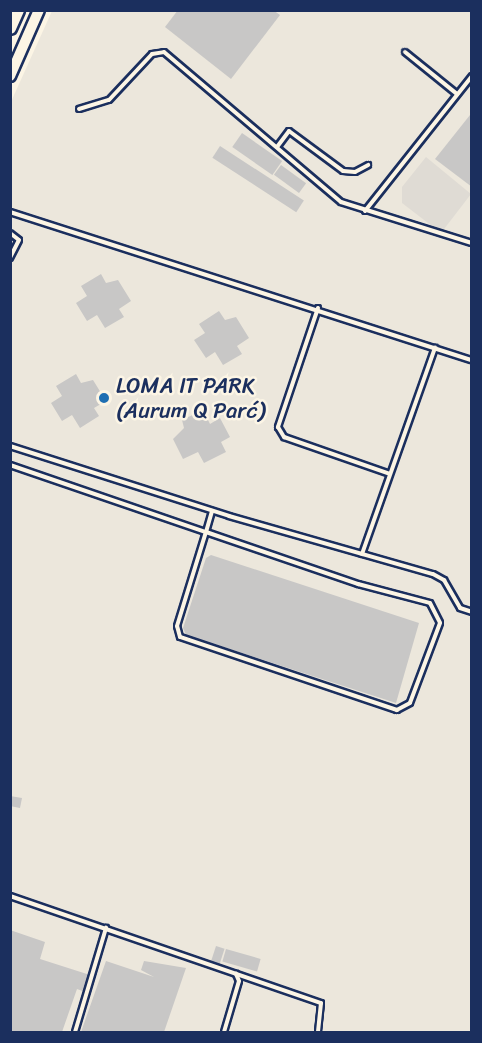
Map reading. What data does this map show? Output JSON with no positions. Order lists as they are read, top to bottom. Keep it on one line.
{"places":["LOMA IT PARK (Aurum Q Parć)"]}
